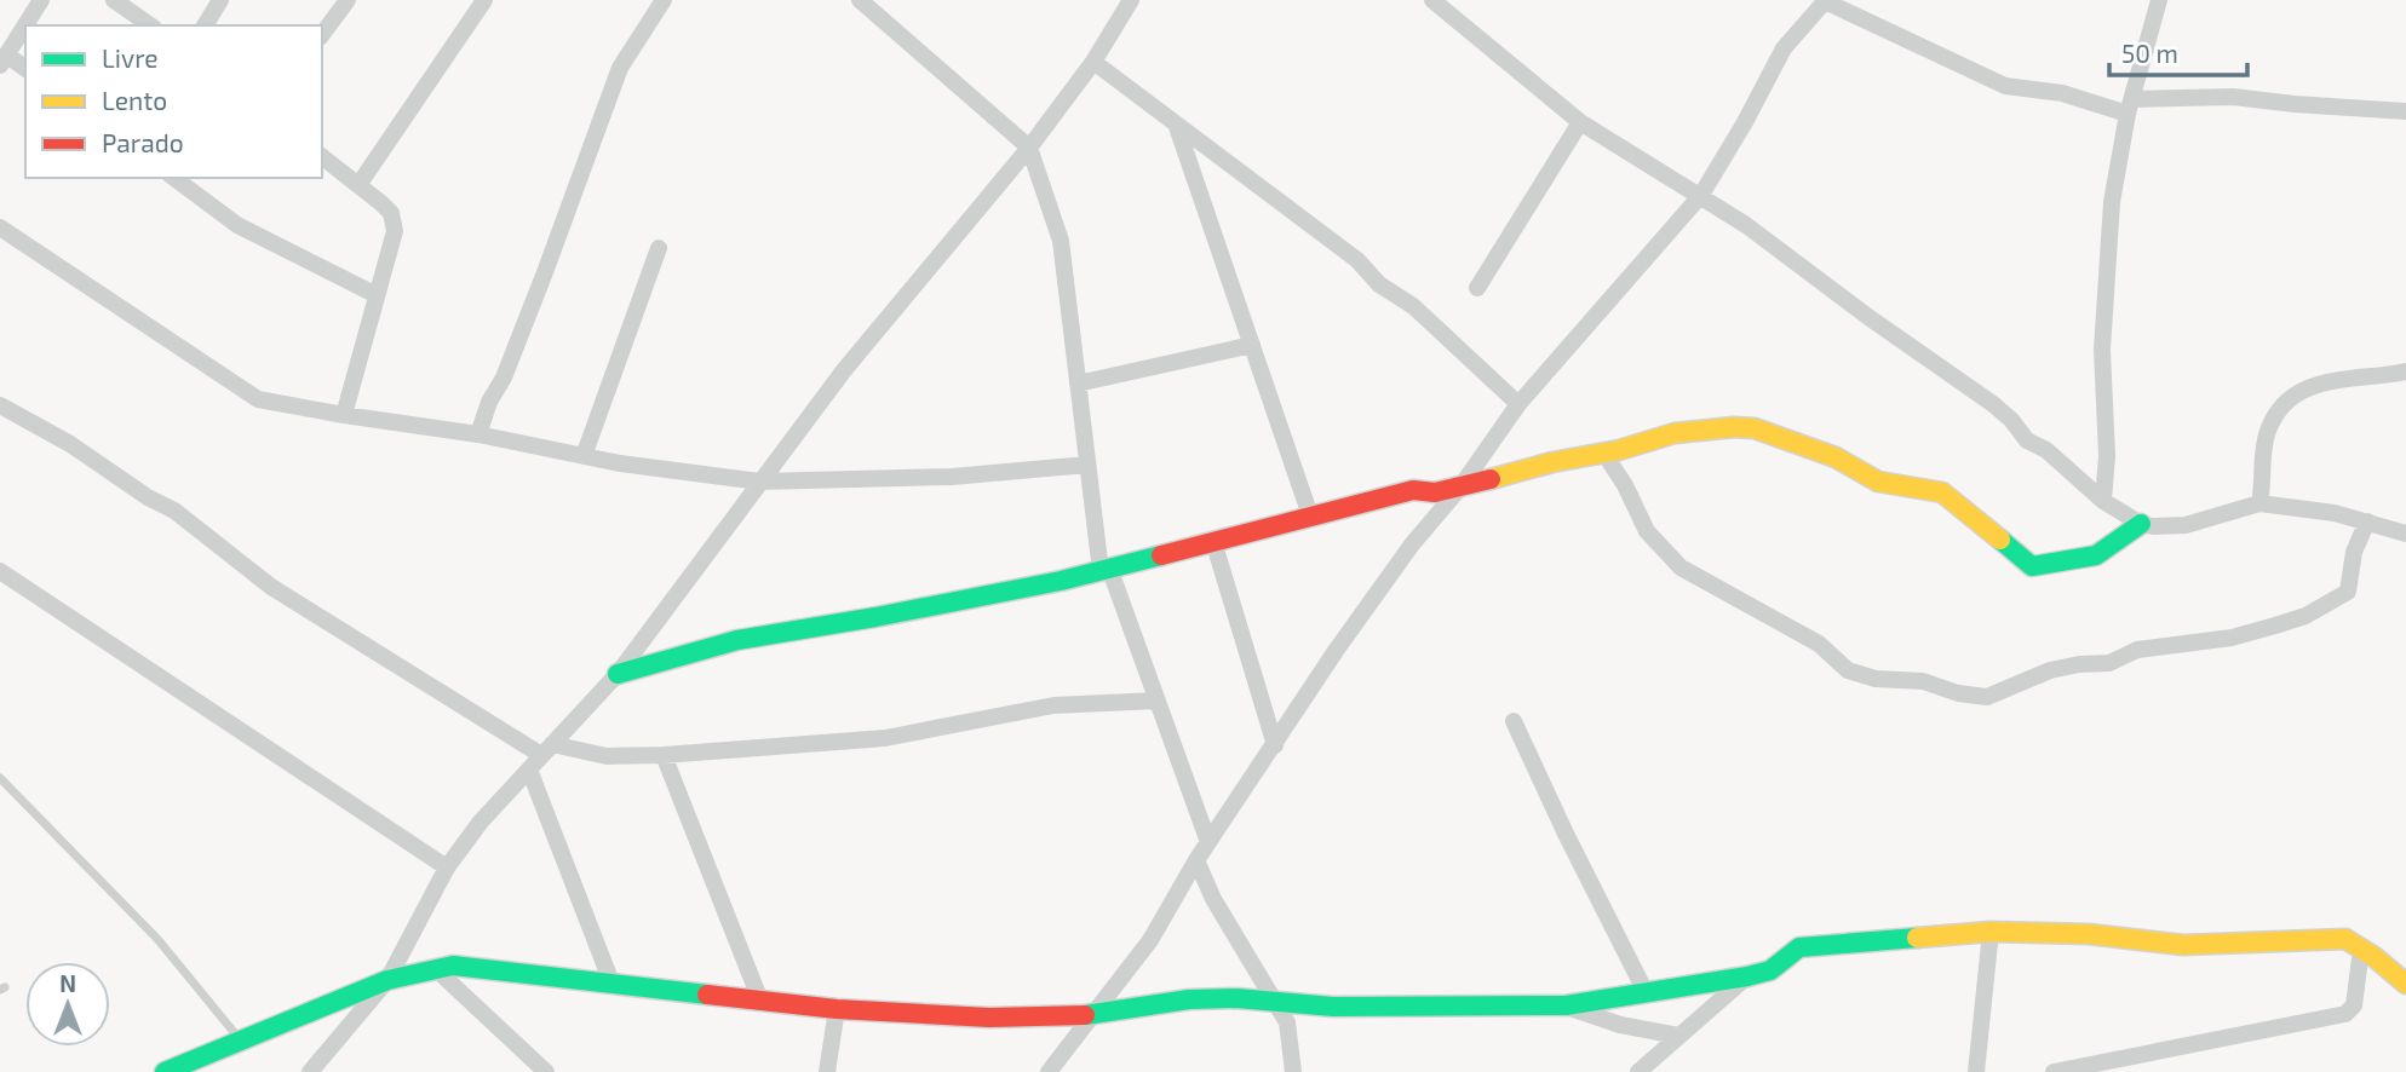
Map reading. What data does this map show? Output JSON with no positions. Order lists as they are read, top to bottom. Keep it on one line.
{"legend":["Livre","Lento","Parado"],"scale_bar":"50 m","north":"top"}
